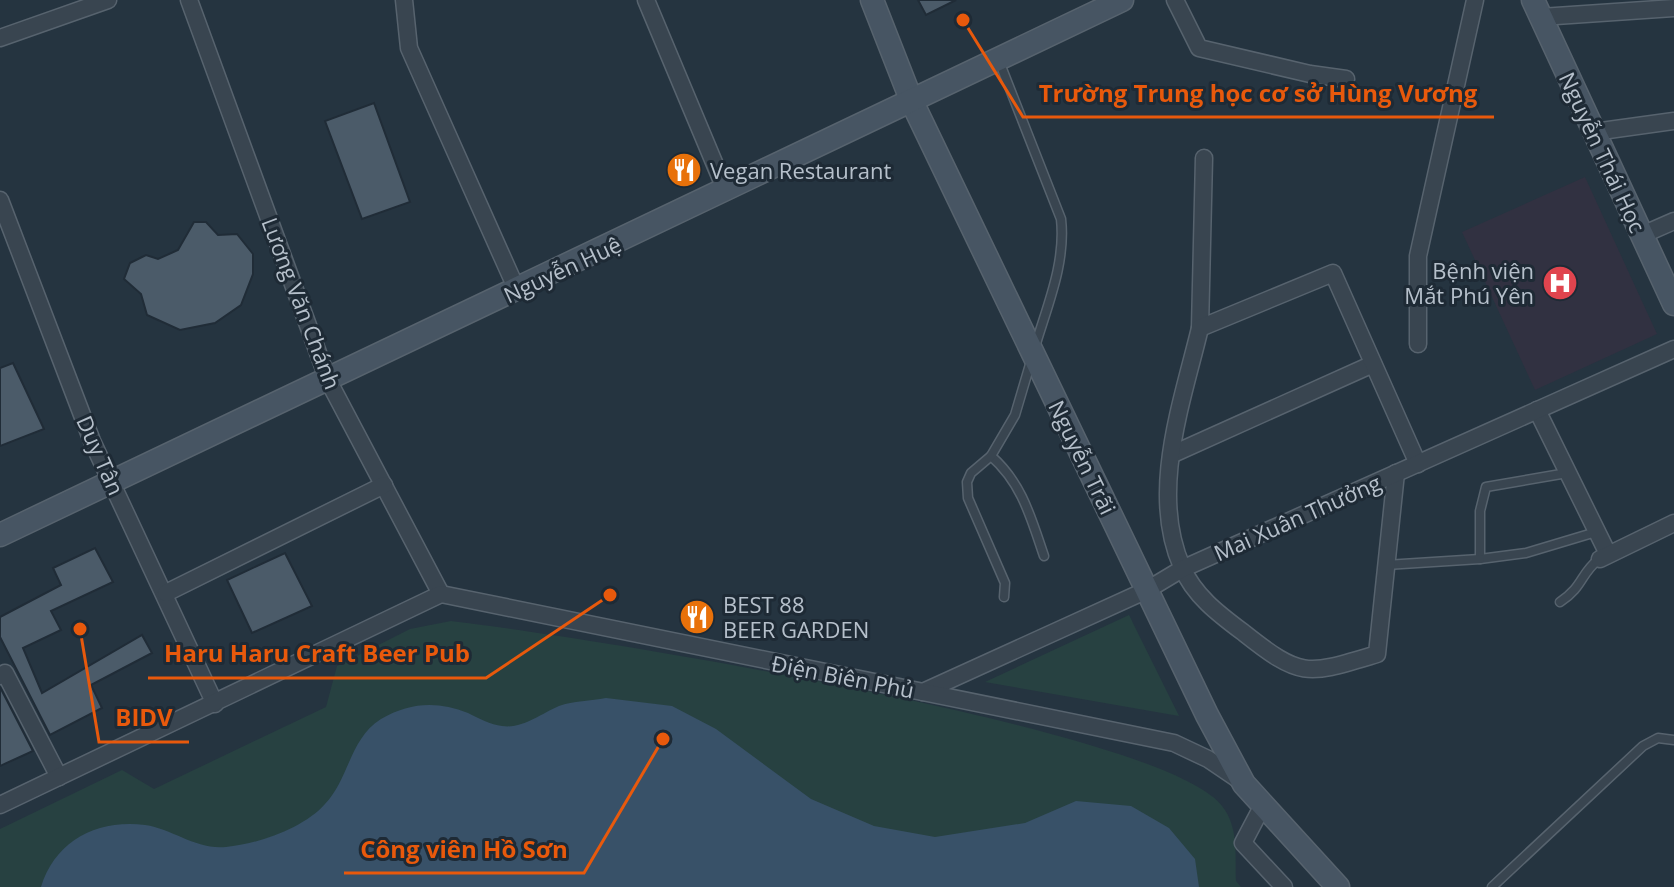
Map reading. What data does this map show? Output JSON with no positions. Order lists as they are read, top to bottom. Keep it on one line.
{"streets":{"street":["Nguyễn Thái Học","Nguyễn Huệ","Lương Văn Chánh","Duy Tân","Nguyễn Trãi","Mai Xuân Thưởng","Điện Biên Phủ"]},"crossings":[["Nguyễn Huệ","Lương Văn Chánh"],["Nguyễn Huệ","Duy Tân"],["Nguyễn Huệ","Nguyễn Trãi"],["Lương Văn Chánh","Điện Biên Phủ"],["Nguyễn Trãi","Mai Xuân Thưởng"],["Nguyễn Trãi","Điện Biên Phủ"],["Mai Xuân Thưởng","Điện Biên Phủ"]],"places":{"other":["Trường Trung học cơ sở Hùng Vương","Haru Haru Craft Beer Pub","BIDV","Công viên Hồ Sơn"],"restaurant":["Vegan Restaurant","BEST 88 BEER GARDEN"],"hospital":["Bệnh viện Mắt Phú Yên"]}}
